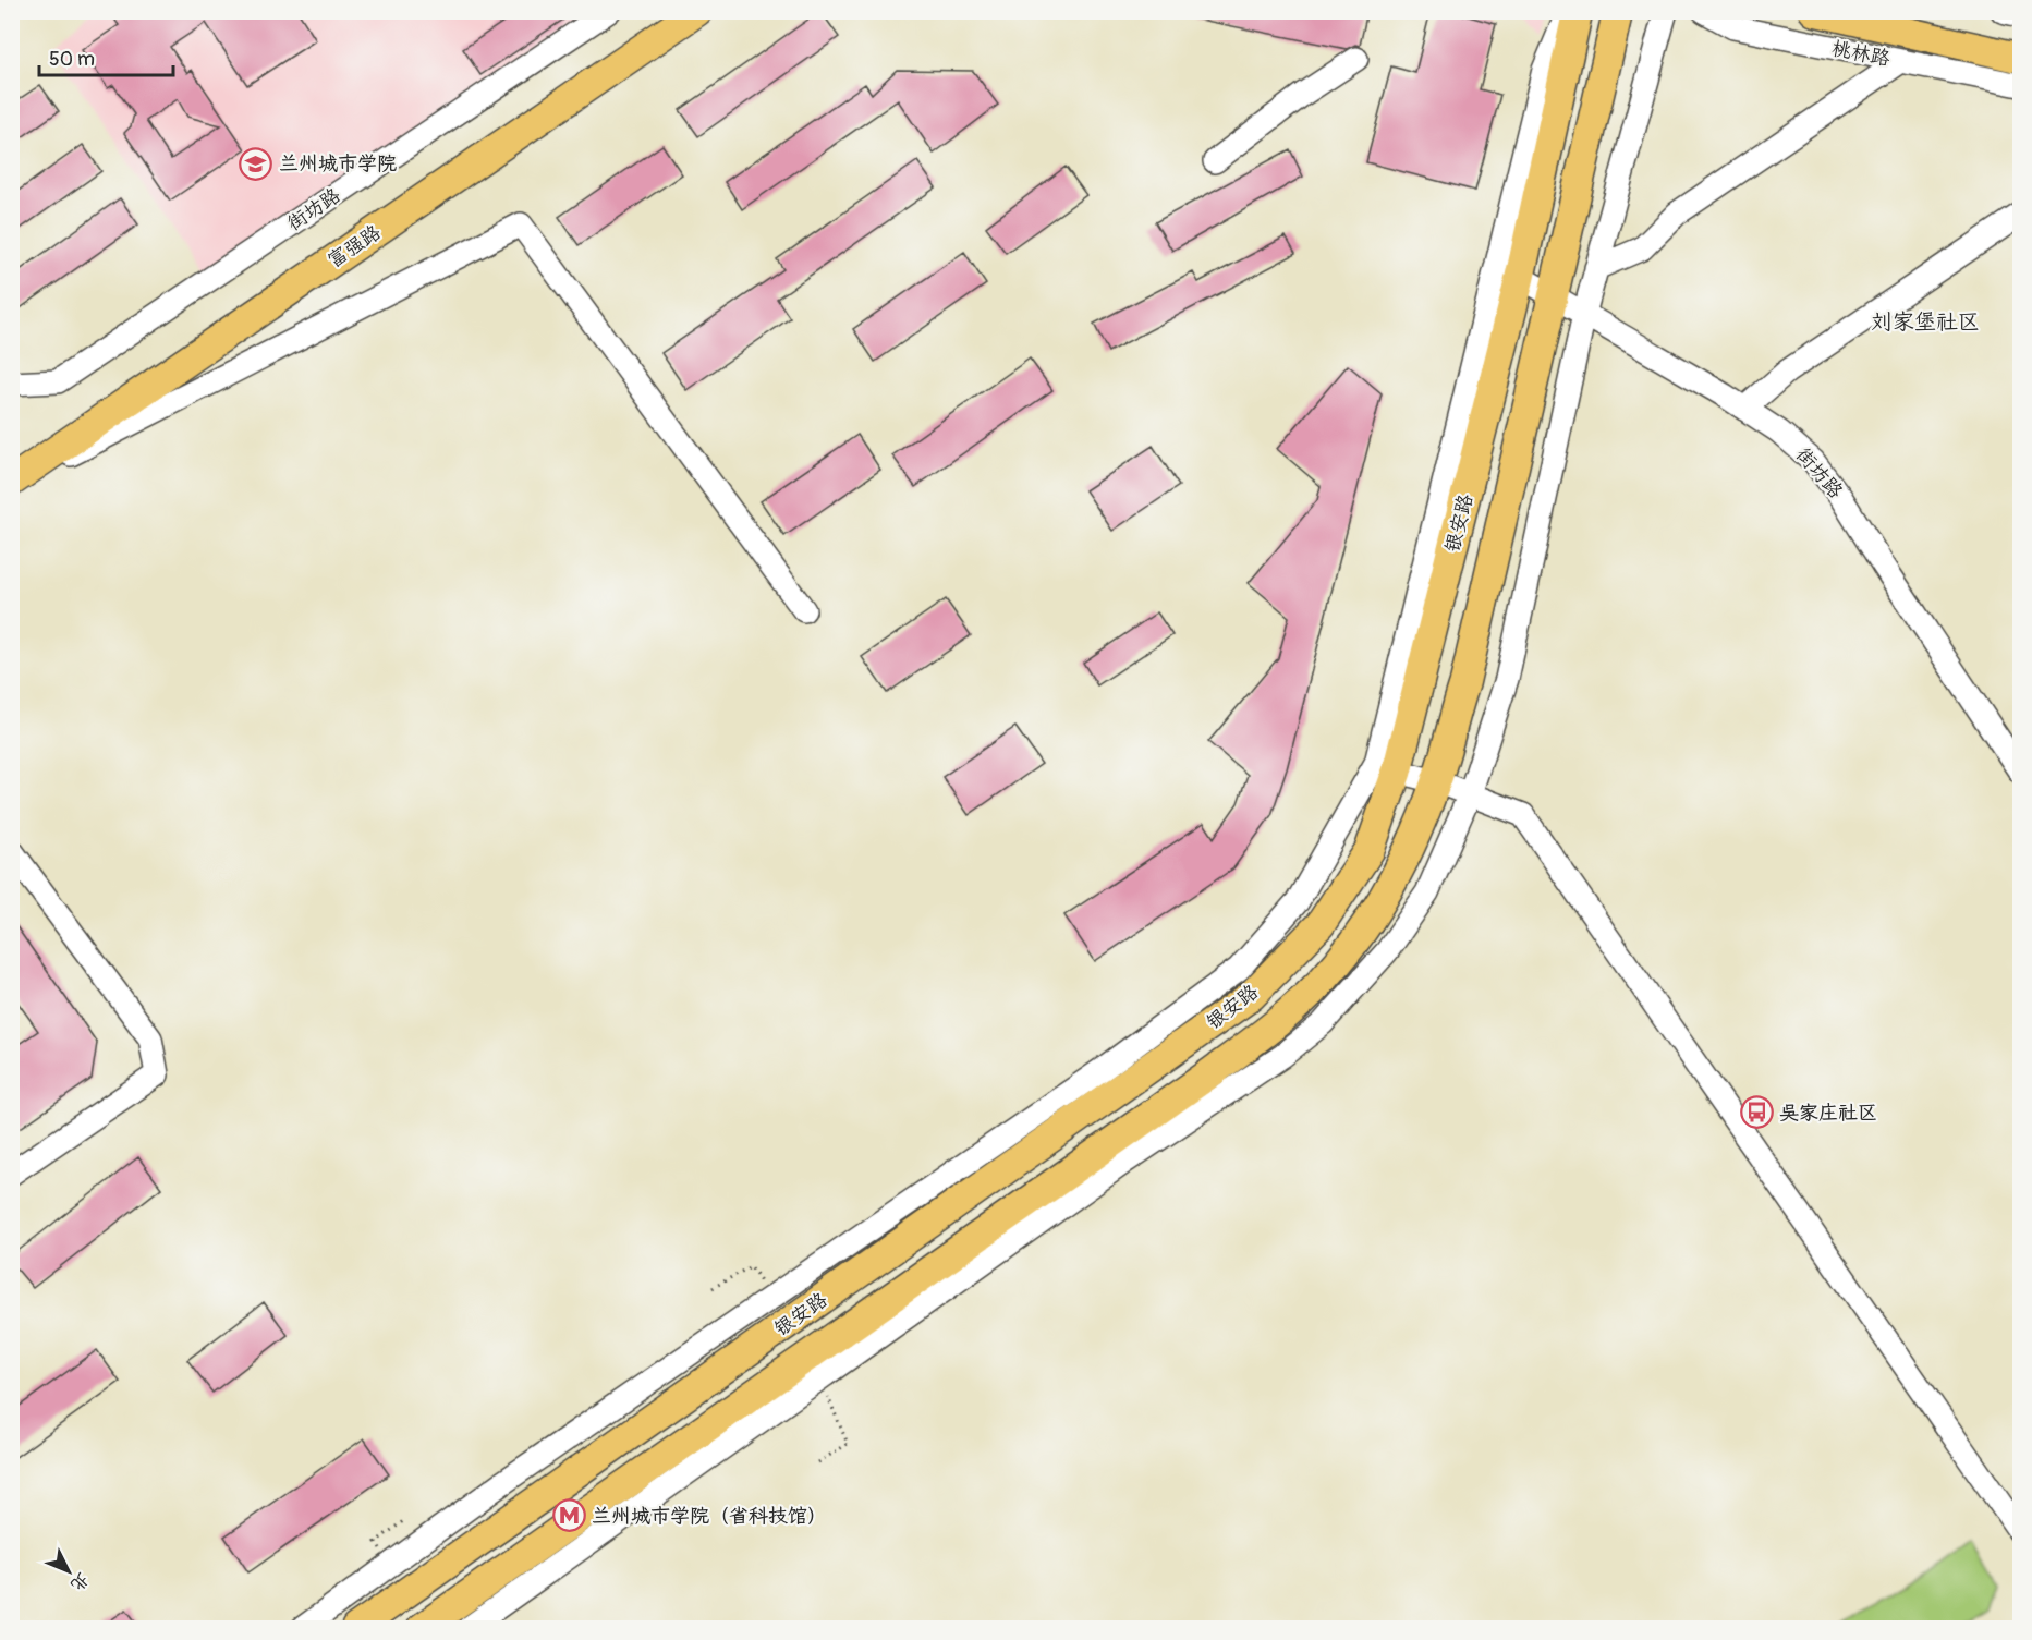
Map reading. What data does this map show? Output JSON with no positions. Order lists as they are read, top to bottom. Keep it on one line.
{"streets":{"main road":["桃林路","富强路","银安路"],"street":["街坊路"]},"crossings":[["街坊路","银安路"]],"districts":["刘家堡社区"],"places":{"school or university":["兰州城市学院"],"bus stop":["吴家庄社区"],"metro station":["兰州城市学院（省科技馆）"]},"scale_bar":"50 m","north":"bottom right"}
